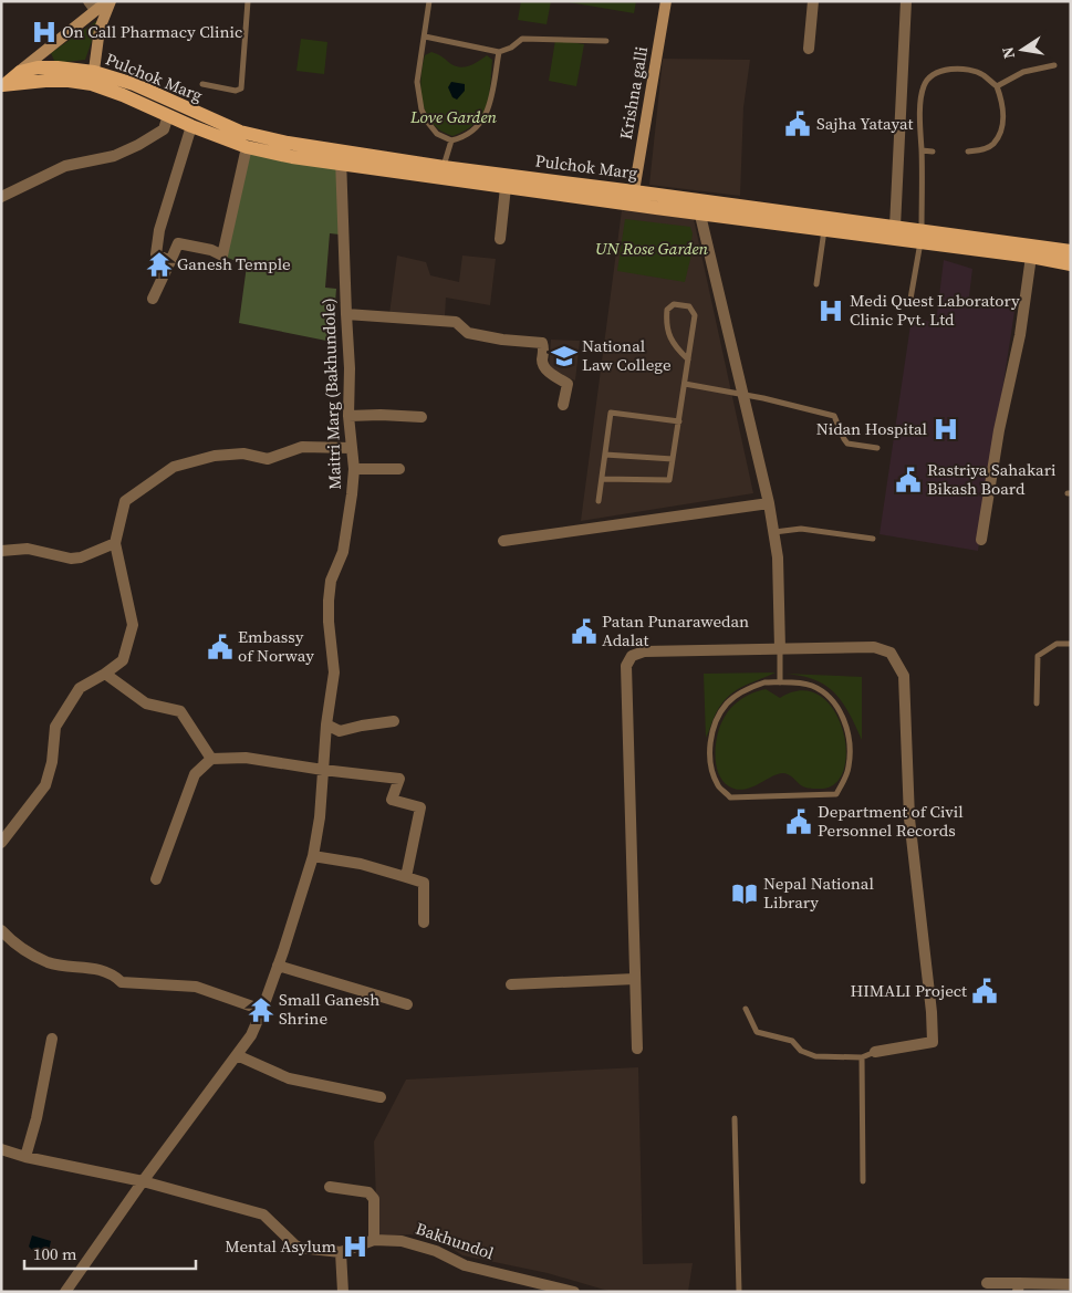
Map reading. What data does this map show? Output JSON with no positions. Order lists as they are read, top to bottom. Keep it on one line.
{"streets":{"main road":["Pulchok Marg"],"street":["Krishna galli","Maitri Marg (Bakhundole)","Bakhundol"]},"crossings":[["Pulchok Marg","Krishna galli"],["Pulchok Marg","Maitri Marg (Bakhundole)"],["Maitri Marg (Bakhundole)","Bakhundol"]],"parks":["Love Garden","UN Rose Garden"],"places":{"hospital":["On Call Pharmacy Clinic","Medi Quest Laboratory Clinic Pvt. Ltd","Nidan Hospital","Mental Asylum"],"public building":["Sajha Yatayat","Rastriya Sahakari Bikash Board","Patan Punarawedan Adalat","Embassy of Norway","Department of Civil Personnel Records","HIMALI Project"],"temple":["Ganesh Temple","Small Ganesh Shrine"],"school or university":["National Law College"],"library":["Nepal National Library"]},"scale_bar":"100 m","north":"left"}
